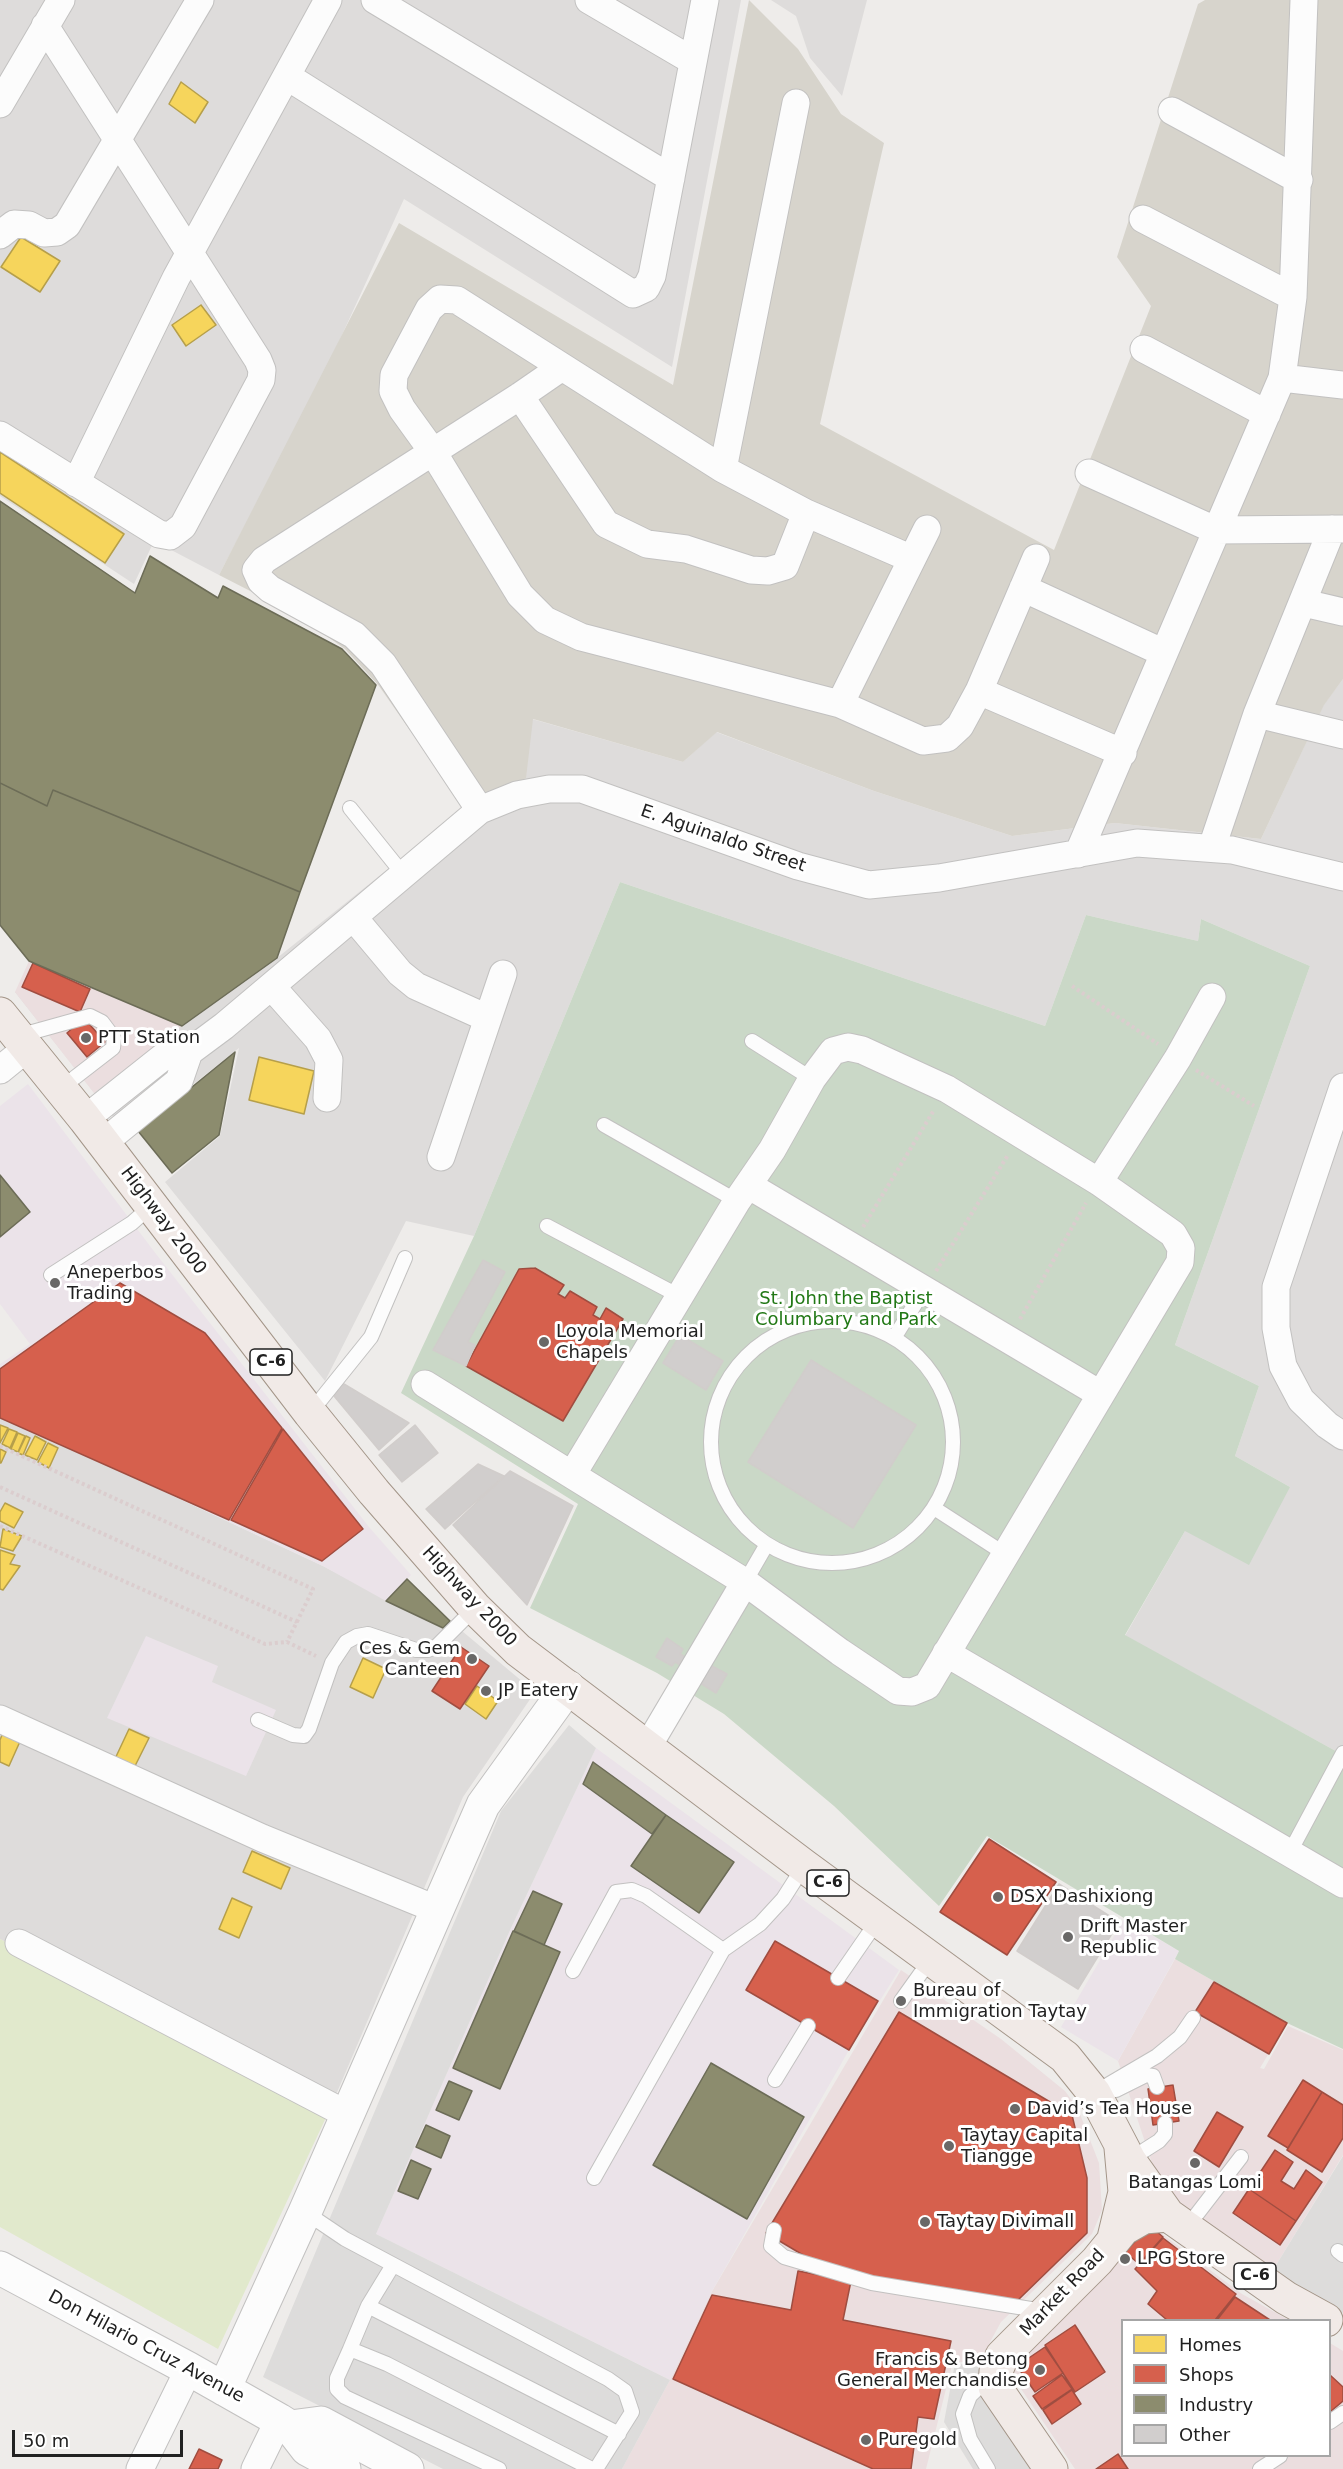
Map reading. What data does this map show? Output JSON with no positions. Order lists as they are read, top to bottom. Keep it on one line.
{"streets":{"main road":["Highway 2000","C-6","Market Road"],"street":["E. Aguinaldo Street","Don Hilario Cruz Avenue"]},"crossings":[["E. Aguinaldo Street","Highway 2000"],["Highway 2000","C-6"],["Highway 2000","Market Road"]],"parks":["St. John the Baptist Columbary and Park"],"places":["PTT Station","Aneperbos Trading","Loyola Memorial Chapels","Ces & Gem Canteen","JP Eatery","DSX Dashixiong","Drift Master Republic","Bureau of Immigration Taytay","David’s Tea House","Taytay Capital Tiangge","Batangas Lomi","Taytay Divimall","LPG Store","Francis & Betong General Merchandise","Puregold"],"legend":["Homes","Shops","Industry","Other"],"scale_bar":"50 m"}
